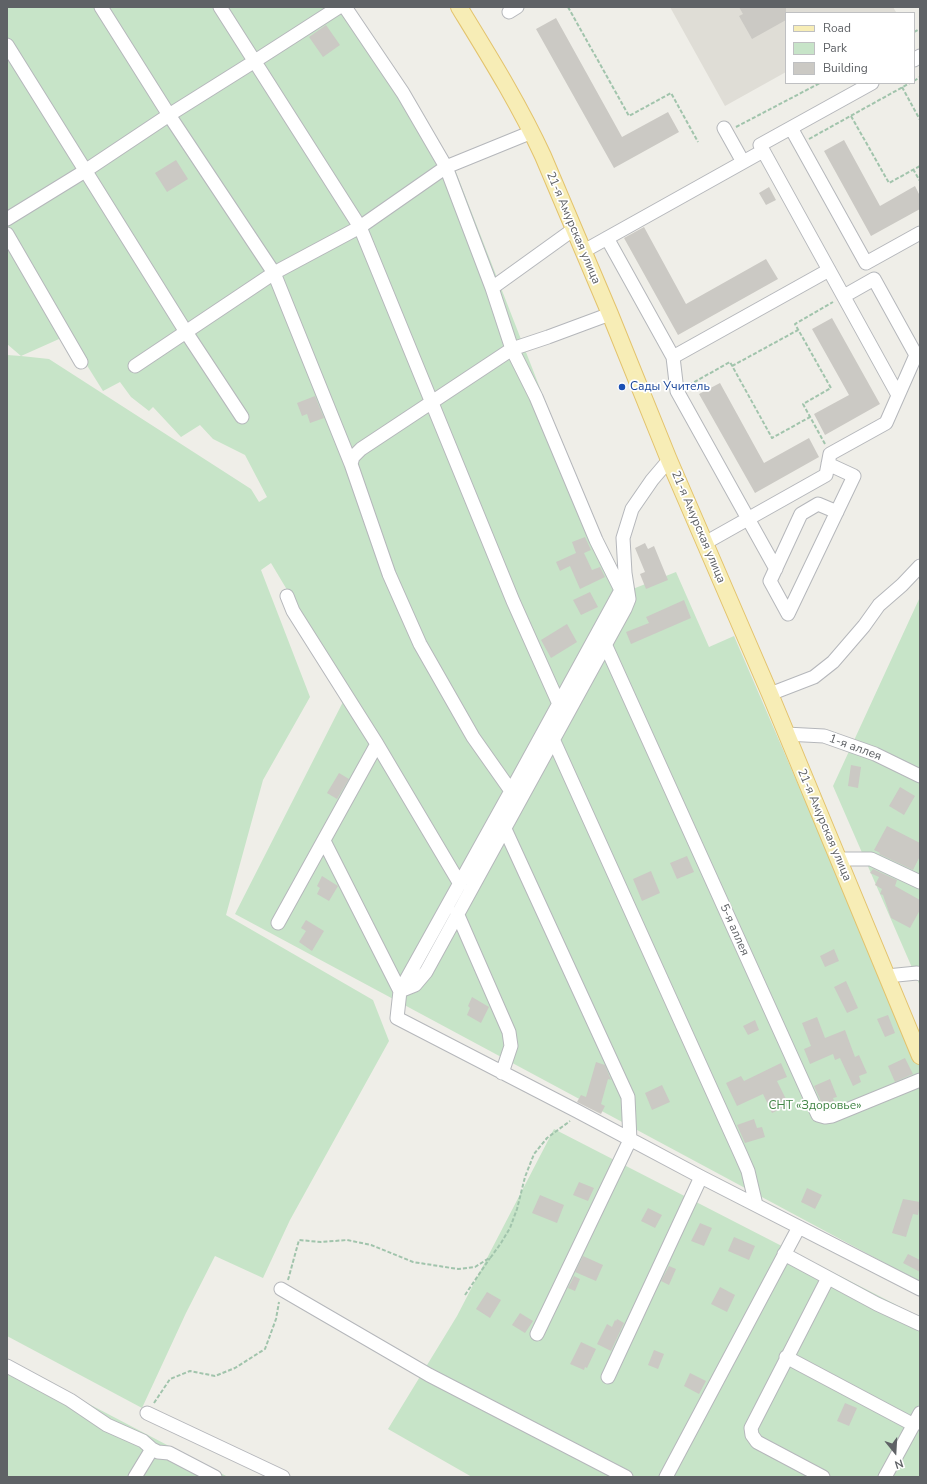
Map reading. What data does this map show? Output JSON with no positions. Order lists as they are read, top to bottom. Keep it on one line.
{"streets":{"main road":["21-я Амурская улица"],"street":["1-я аллея","5-я аллея"]},"crossings":[["21-я Амурская улица","1-я аллея"]],"parks":["СНТ «Здоровье»"],"places":["Сады Учитель"],"legend":["Road","Park","Building"],"north":"bottom"}
